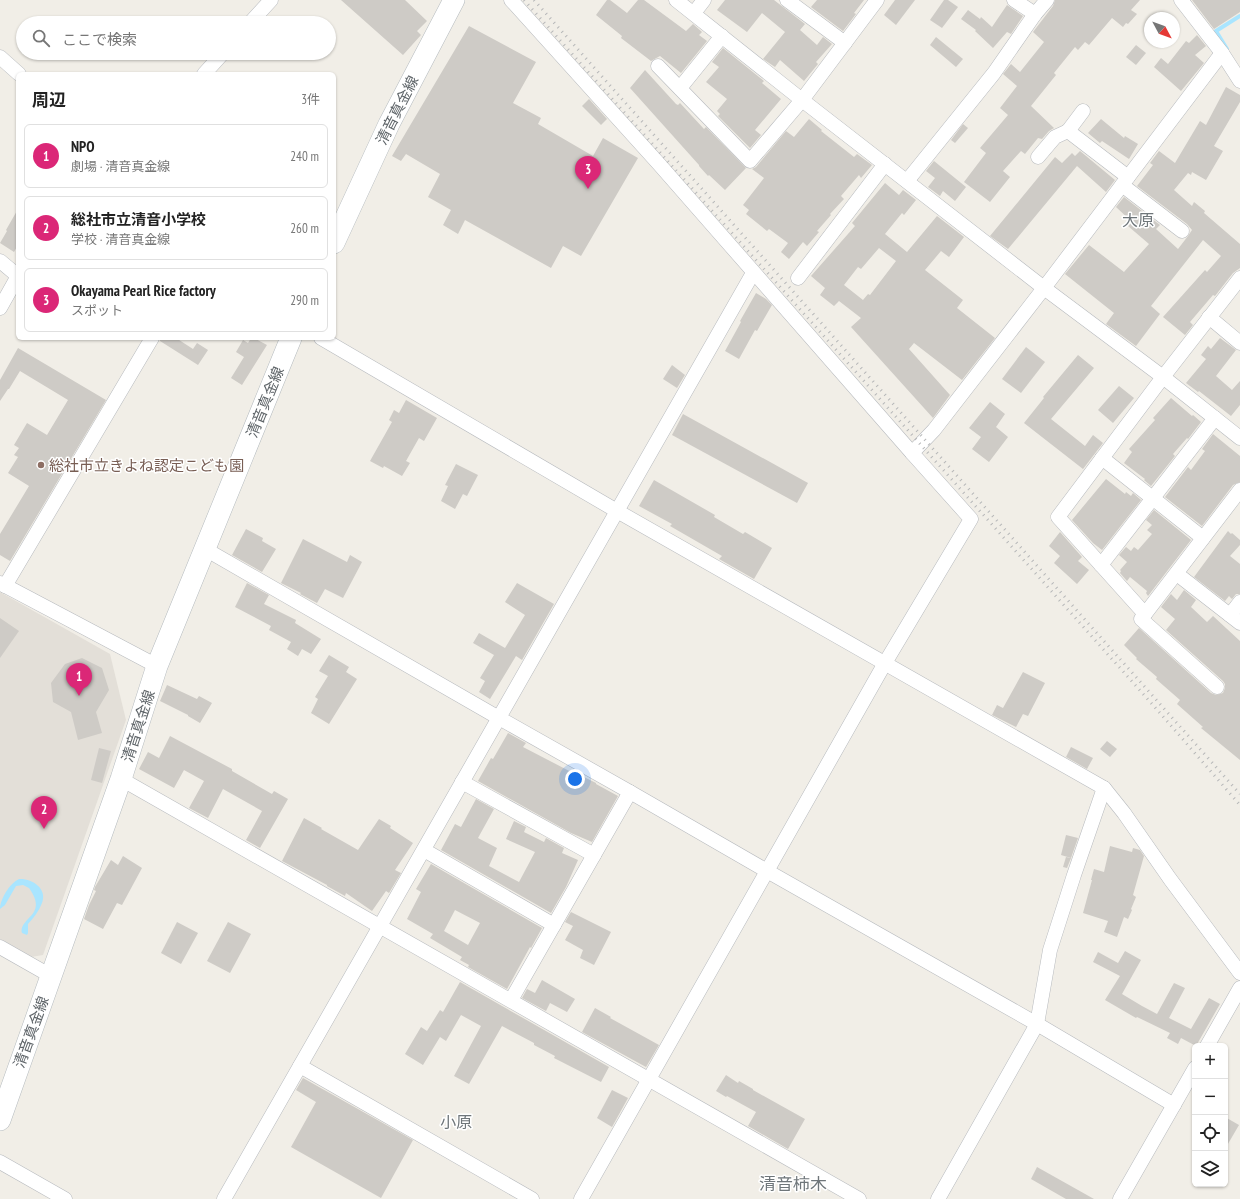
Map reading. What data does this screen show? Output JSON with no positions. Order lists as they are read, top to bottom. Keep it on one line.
{"streets":{"main road":["清音真金線"]},"districts":["大原","小原","清音柿木"],"places":["総社市立きよね認定こども園"],"north":"bottom right","page":{"search":"ここで検索","heading":["周辺","3件"],"list":[{"mark":"1","name":"NPO","note":"劇場 · 清音真金線","value":"240 m"},{"mark":"2","name":"総社市立清音小学校","note":"学校 · 清音真金線","value":"260 m"},{"mark":"3","name":"Okayama Pearl Rice factory","note":"スポット","value":"290 m"}],"pins":["3","1","2"],"map_buttons":["+","−"]}}
